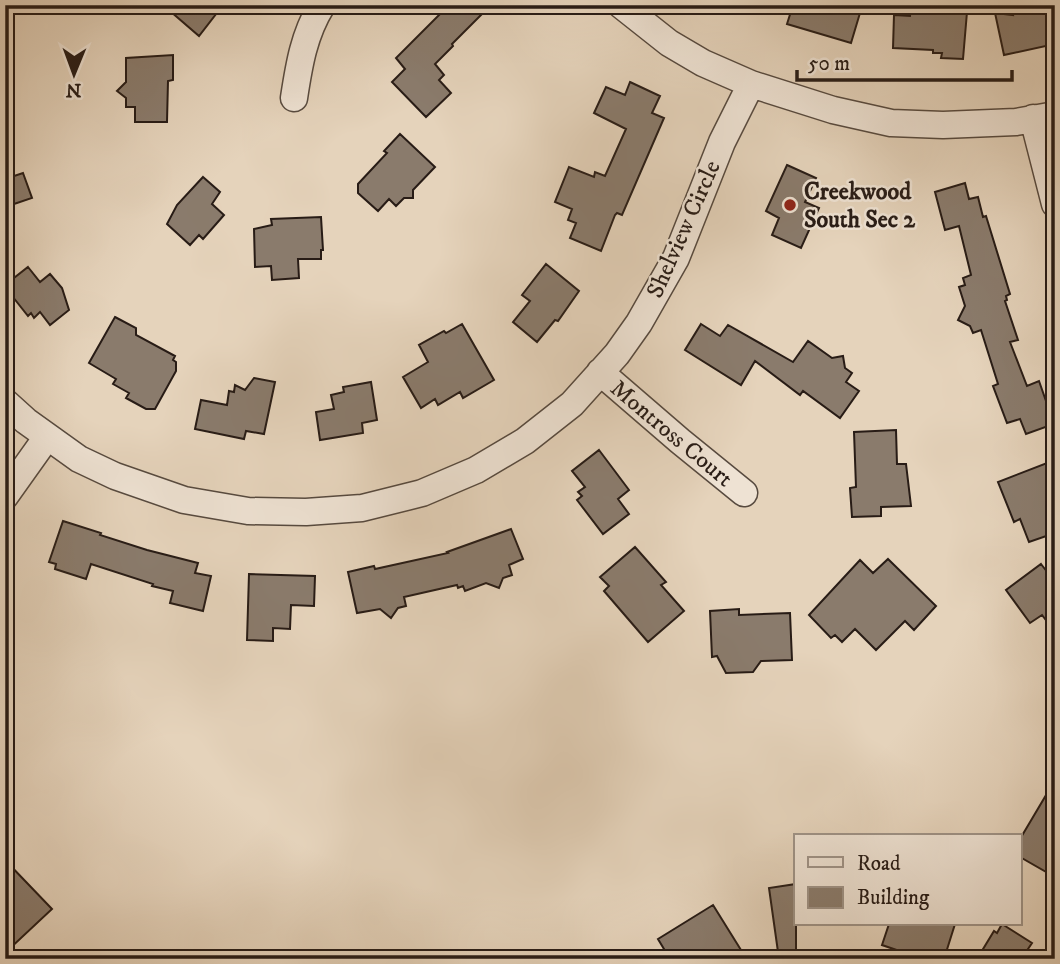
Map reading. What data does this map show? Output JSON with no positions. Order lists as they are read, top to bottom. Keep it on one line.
{"streets":{"street":["Shelview Circle","Montross Court"]},"crossings":[["Shelview Circle","Montross Court"]],"places":["Creekwood South Sec 2"],"legend":["Road","Building"],"scale_bar":"50 m","north":"bottom"}
